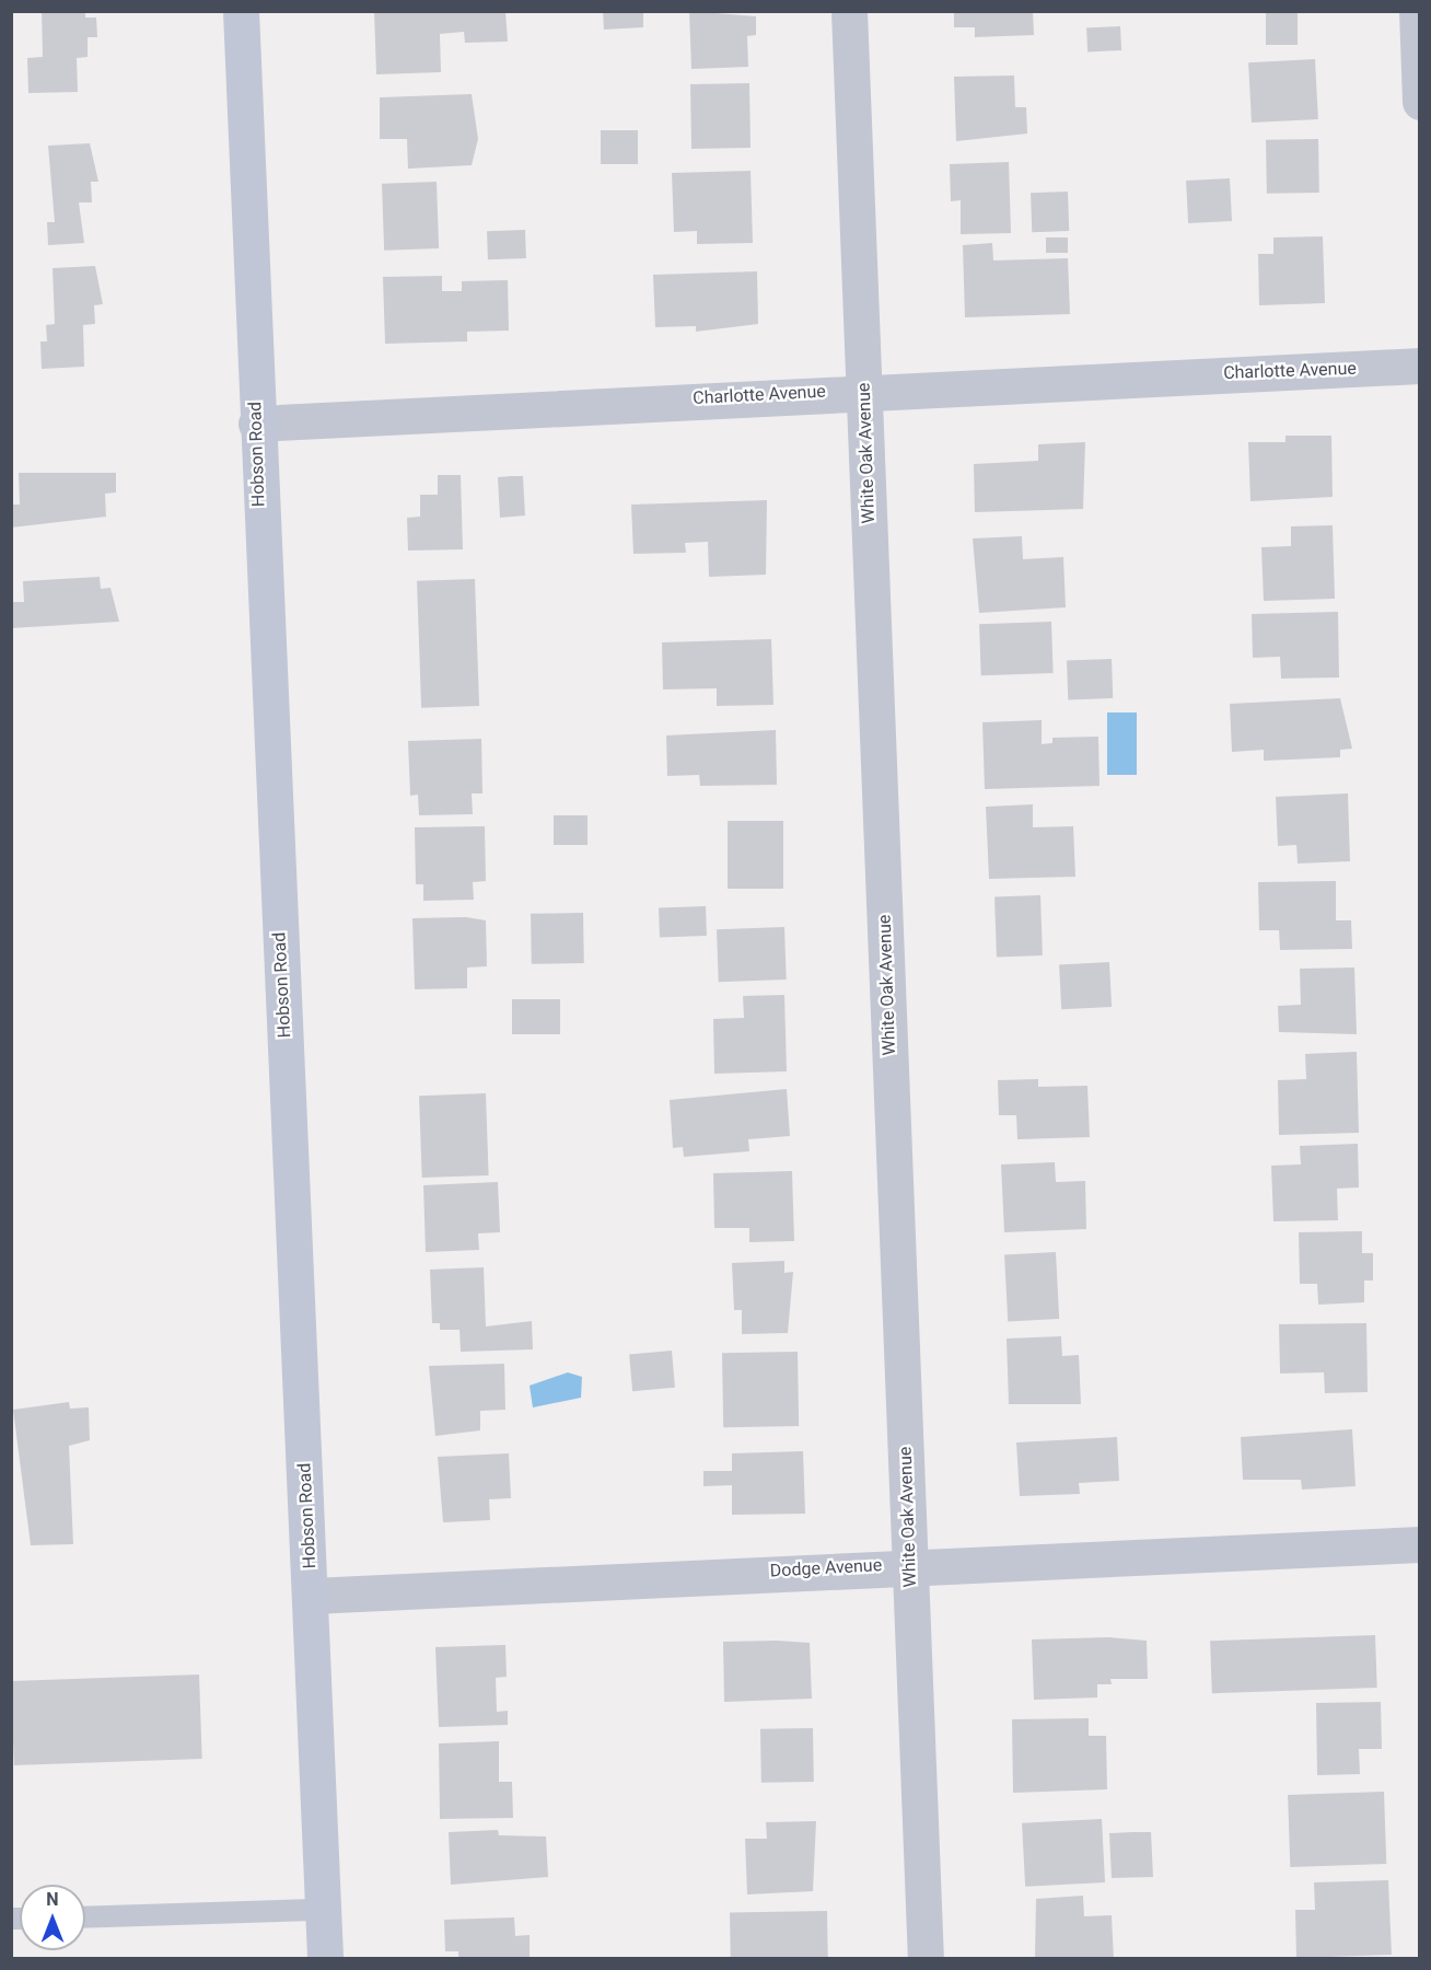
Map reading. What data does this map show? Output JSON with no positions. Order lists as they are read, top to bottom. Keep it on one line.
{"streets":{"main road":["Hobson Road"],"street":["Charlotte Avenue","White Oak Avenue","Dodge Avenue"]},"crossings":[["Charlotte Avenue","White Oak Avenue"],["Charlotte Avenue","Hobson Road"],["White Oak Avenue","Dodge Avenue"],["Hobson Road","Dodge Avenue"]],"north":"top"}
